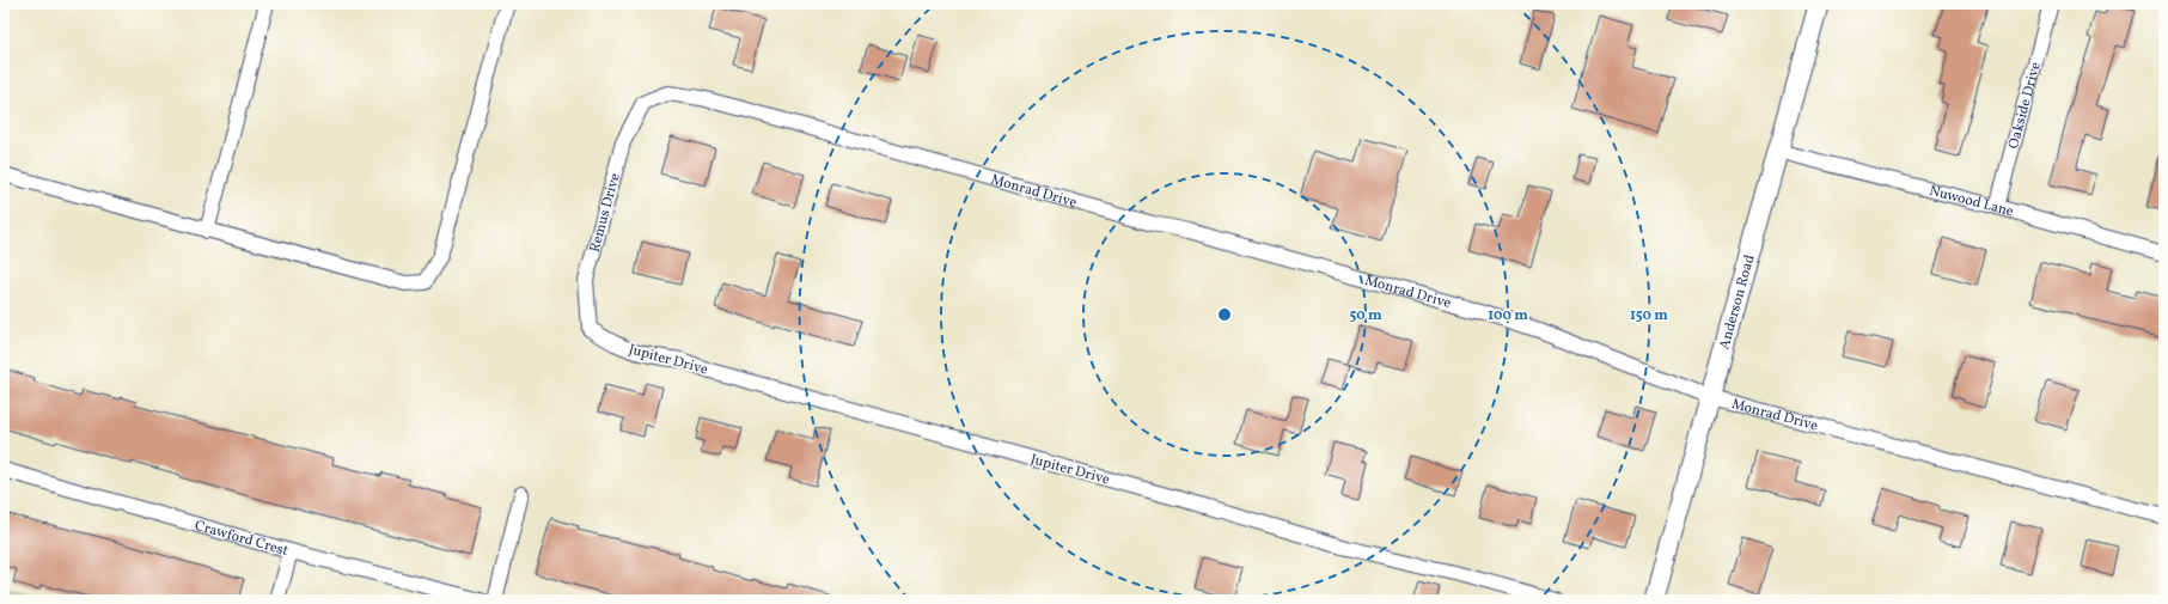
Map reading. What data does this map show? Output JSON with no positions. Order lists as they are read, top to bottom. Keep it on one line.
{"streets":{"street":["Oakside Drive","Monrad Drive","Nuwood Lane","Remus Drive","Anderson Road","Jupiter Drive","Crawford Crest"]},"crossings":[["Oakside Drive","Nuwood Lane"],["Monrad Drive","Remus Drive"],["Monrad Drive","Anderson Road"],["Nuwood Lane","Anderson Road"],["Remus Drive","Jupiter Drive"]],"rings":["50 m","100 m","150 m"]}
